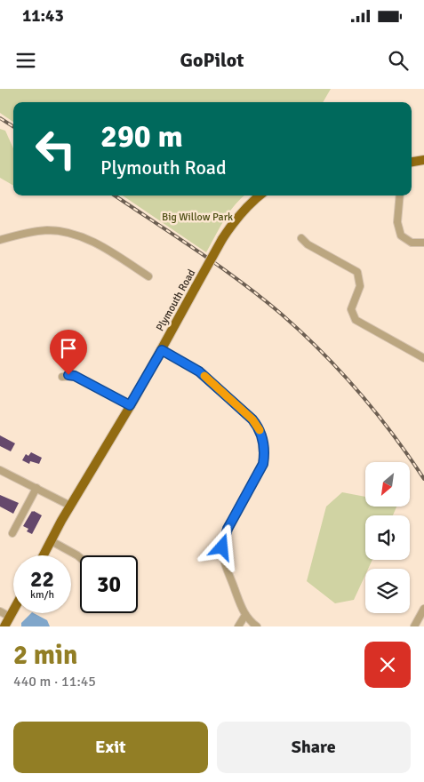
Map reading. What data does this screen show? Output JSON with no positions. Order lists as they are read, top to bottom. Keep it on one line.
{"streets":{"main road":["Plymouth Road"]},"parks":["Big Willow Park"],"north":"bottom left","page":{"status":"11:43","header":"GoPilot","turn":["290 m","Plymouth Road"],"speed":"22 km/h","limit":"30","heading":["2 min","440 m · 11:45"],"buttons":["Exit","Share"]}}
